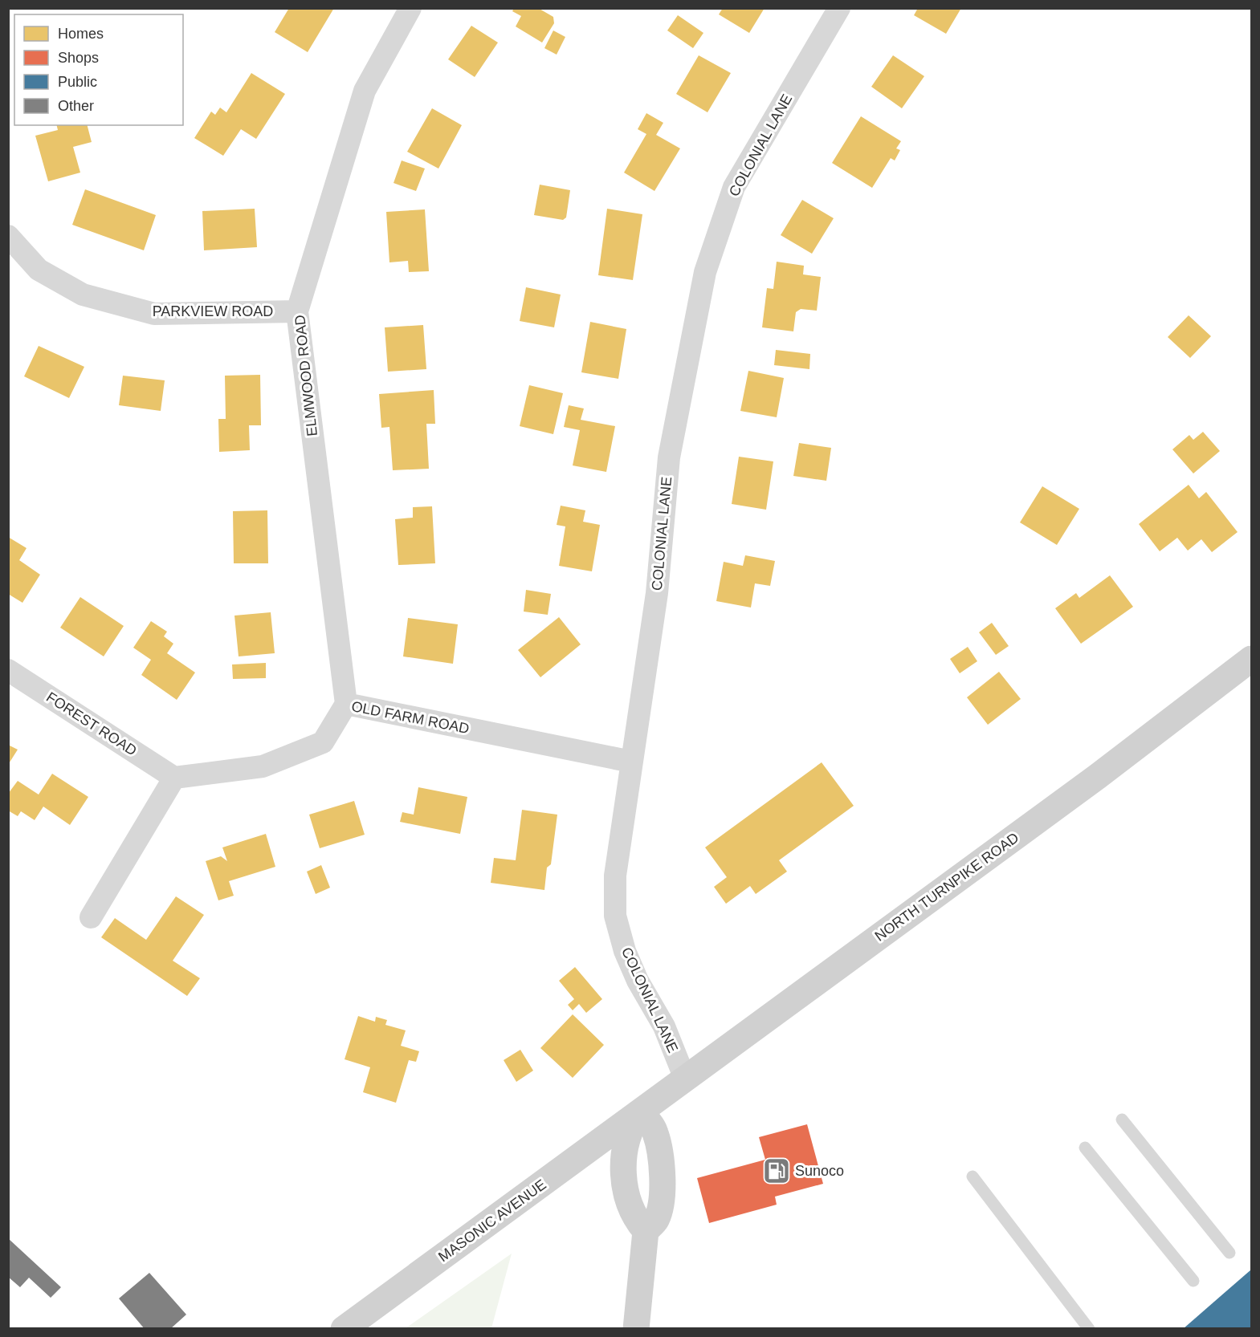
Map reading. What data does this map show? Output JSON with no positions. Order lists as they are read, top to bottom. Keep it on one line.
{"streets":{"main road":["NORTH TURNPIKE ROAD","MASONIC AVENUE"],"street":["COLONIAL LANE","PARKVIEW ROAD","ELMWOOD ROAD","OLD FARM ROAD","FOREST ROAD"]},"crossings":[["COLONIAL LANE","OLD FARM ROAD"],["COLONIAL LANE","NORTH TURNPIKE ROAD"],["PARKVIEW ROAD","ELMWOOD ROAD"],["ELMWOOD ROAD","OLD FARM ROAD"],["OLD FARM ROAD","FOREST ROAD"],["NORTH TURNPIKE ROAD","MASONIC AVENUE"]],"places":{"fuel station":["Sunoco"]},"legend":["Homes","Shops","Public","Other"]}
